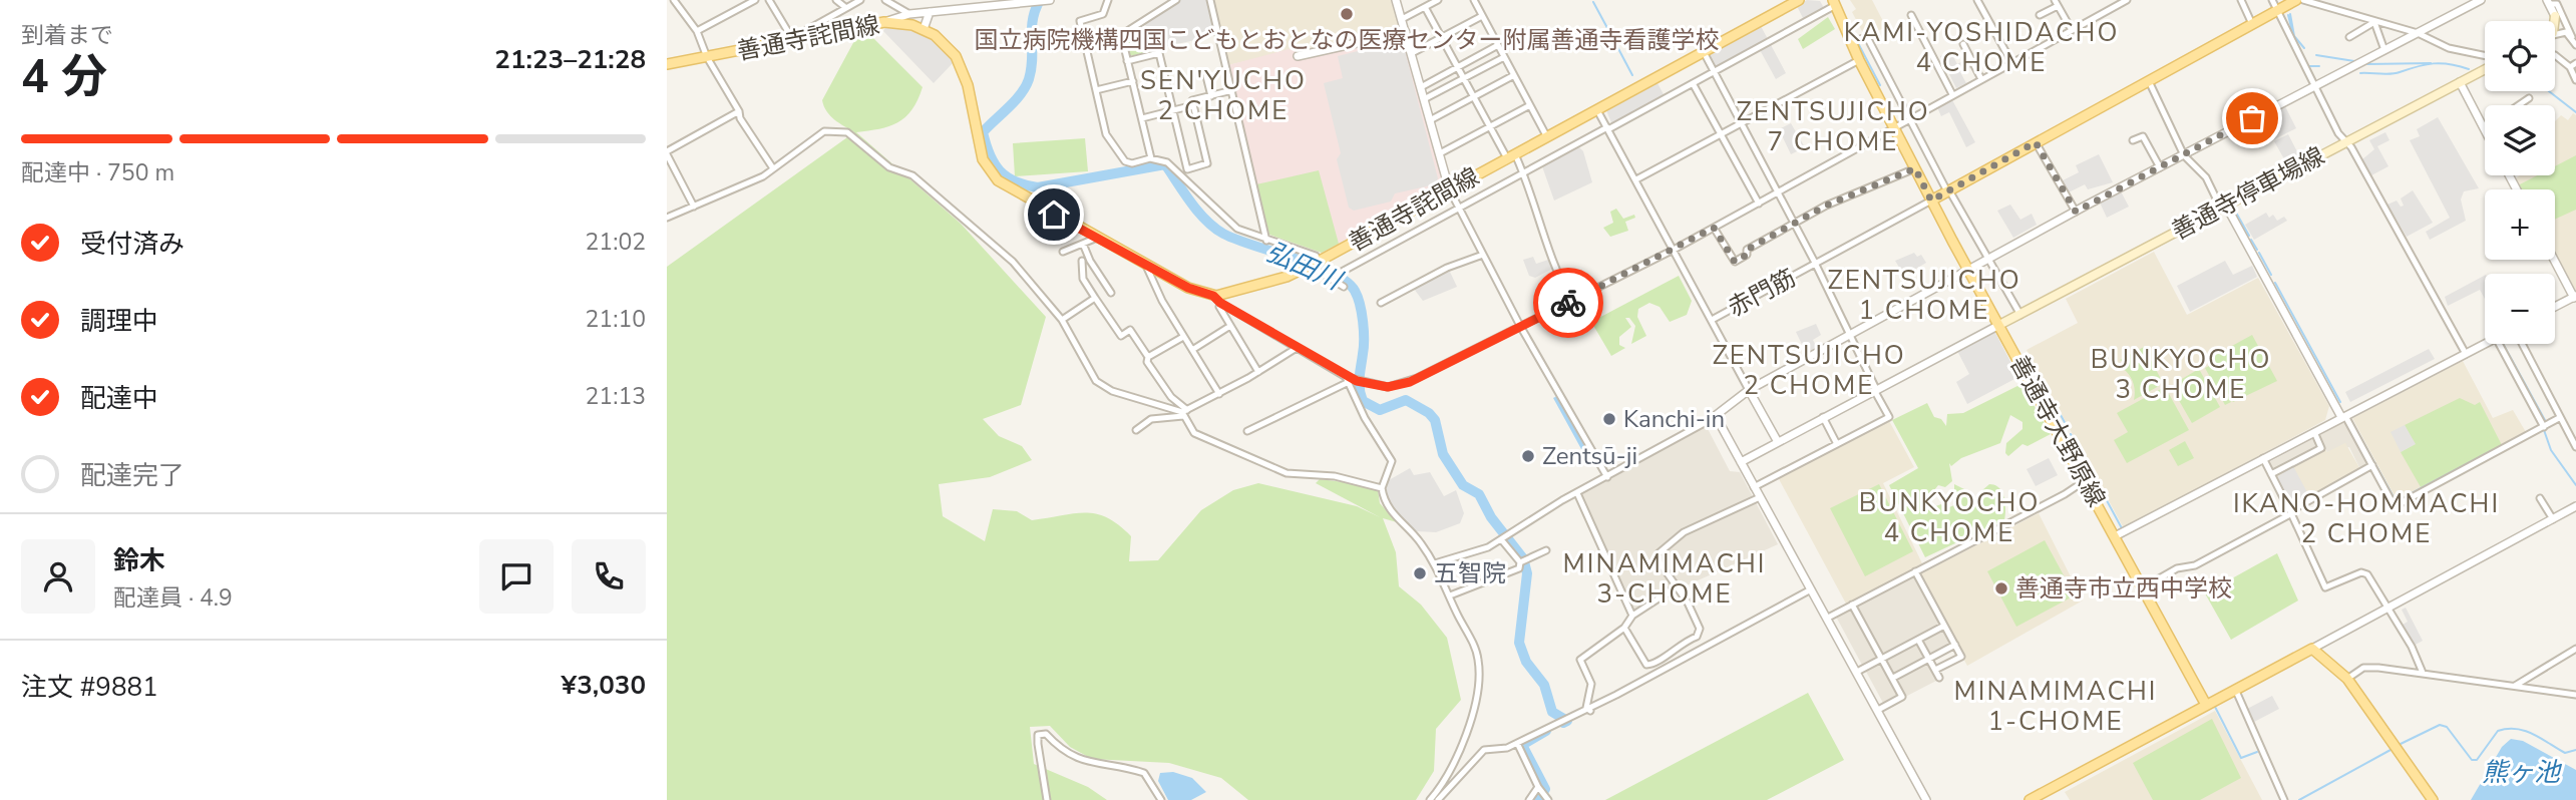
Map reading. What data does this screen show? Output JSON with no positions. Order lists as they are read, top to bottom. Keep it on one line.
{"streets":{"main road":["善通寺詫間線","善通寺停車場線","善通寺大野原線"],"street":["赤門筋"]},"crossings":[["善通寺停車場線","善通寺大野原線"],["赤門筋","善通寺大野原線"]],"districts":["KAMI-YOSHIDACHO 4 CHOME","SEN'YUCHO 2 CHOME","ZENTSUJICHO 7 CHOME","ZENTSUJICHO 1 CHOME","ZENTSUJICHO 2 CHOME","BUNKYOCHO 3 CHOME","BUNKYOCHO 4 CHOME","IKANO-HOMMACHI 2 CHOME","MINAMIMACHI 3-CHOME","MINAMIMACHI 1-CHOME"],"water":["弘田川","熊ヶ池"],"places":["国立病院機構四国こどもとおとなの医療センター附属善通寺看護学校","Kanchi-in","Zentsū-ji","五智院","善通寺市立西中学校"],"page":{"heading":["4 分","到着まで","21:23–21:28"],"panel":["鈴木","配達員 · 4.9","注文 #9881","¥3,030"],"map_buttons":["+","−"],"bar":"配達中 · 750 m","list":[["受付済み","21:02"],["調理中","21:10"],["配達中","21:13"],"配達完了"]}}
